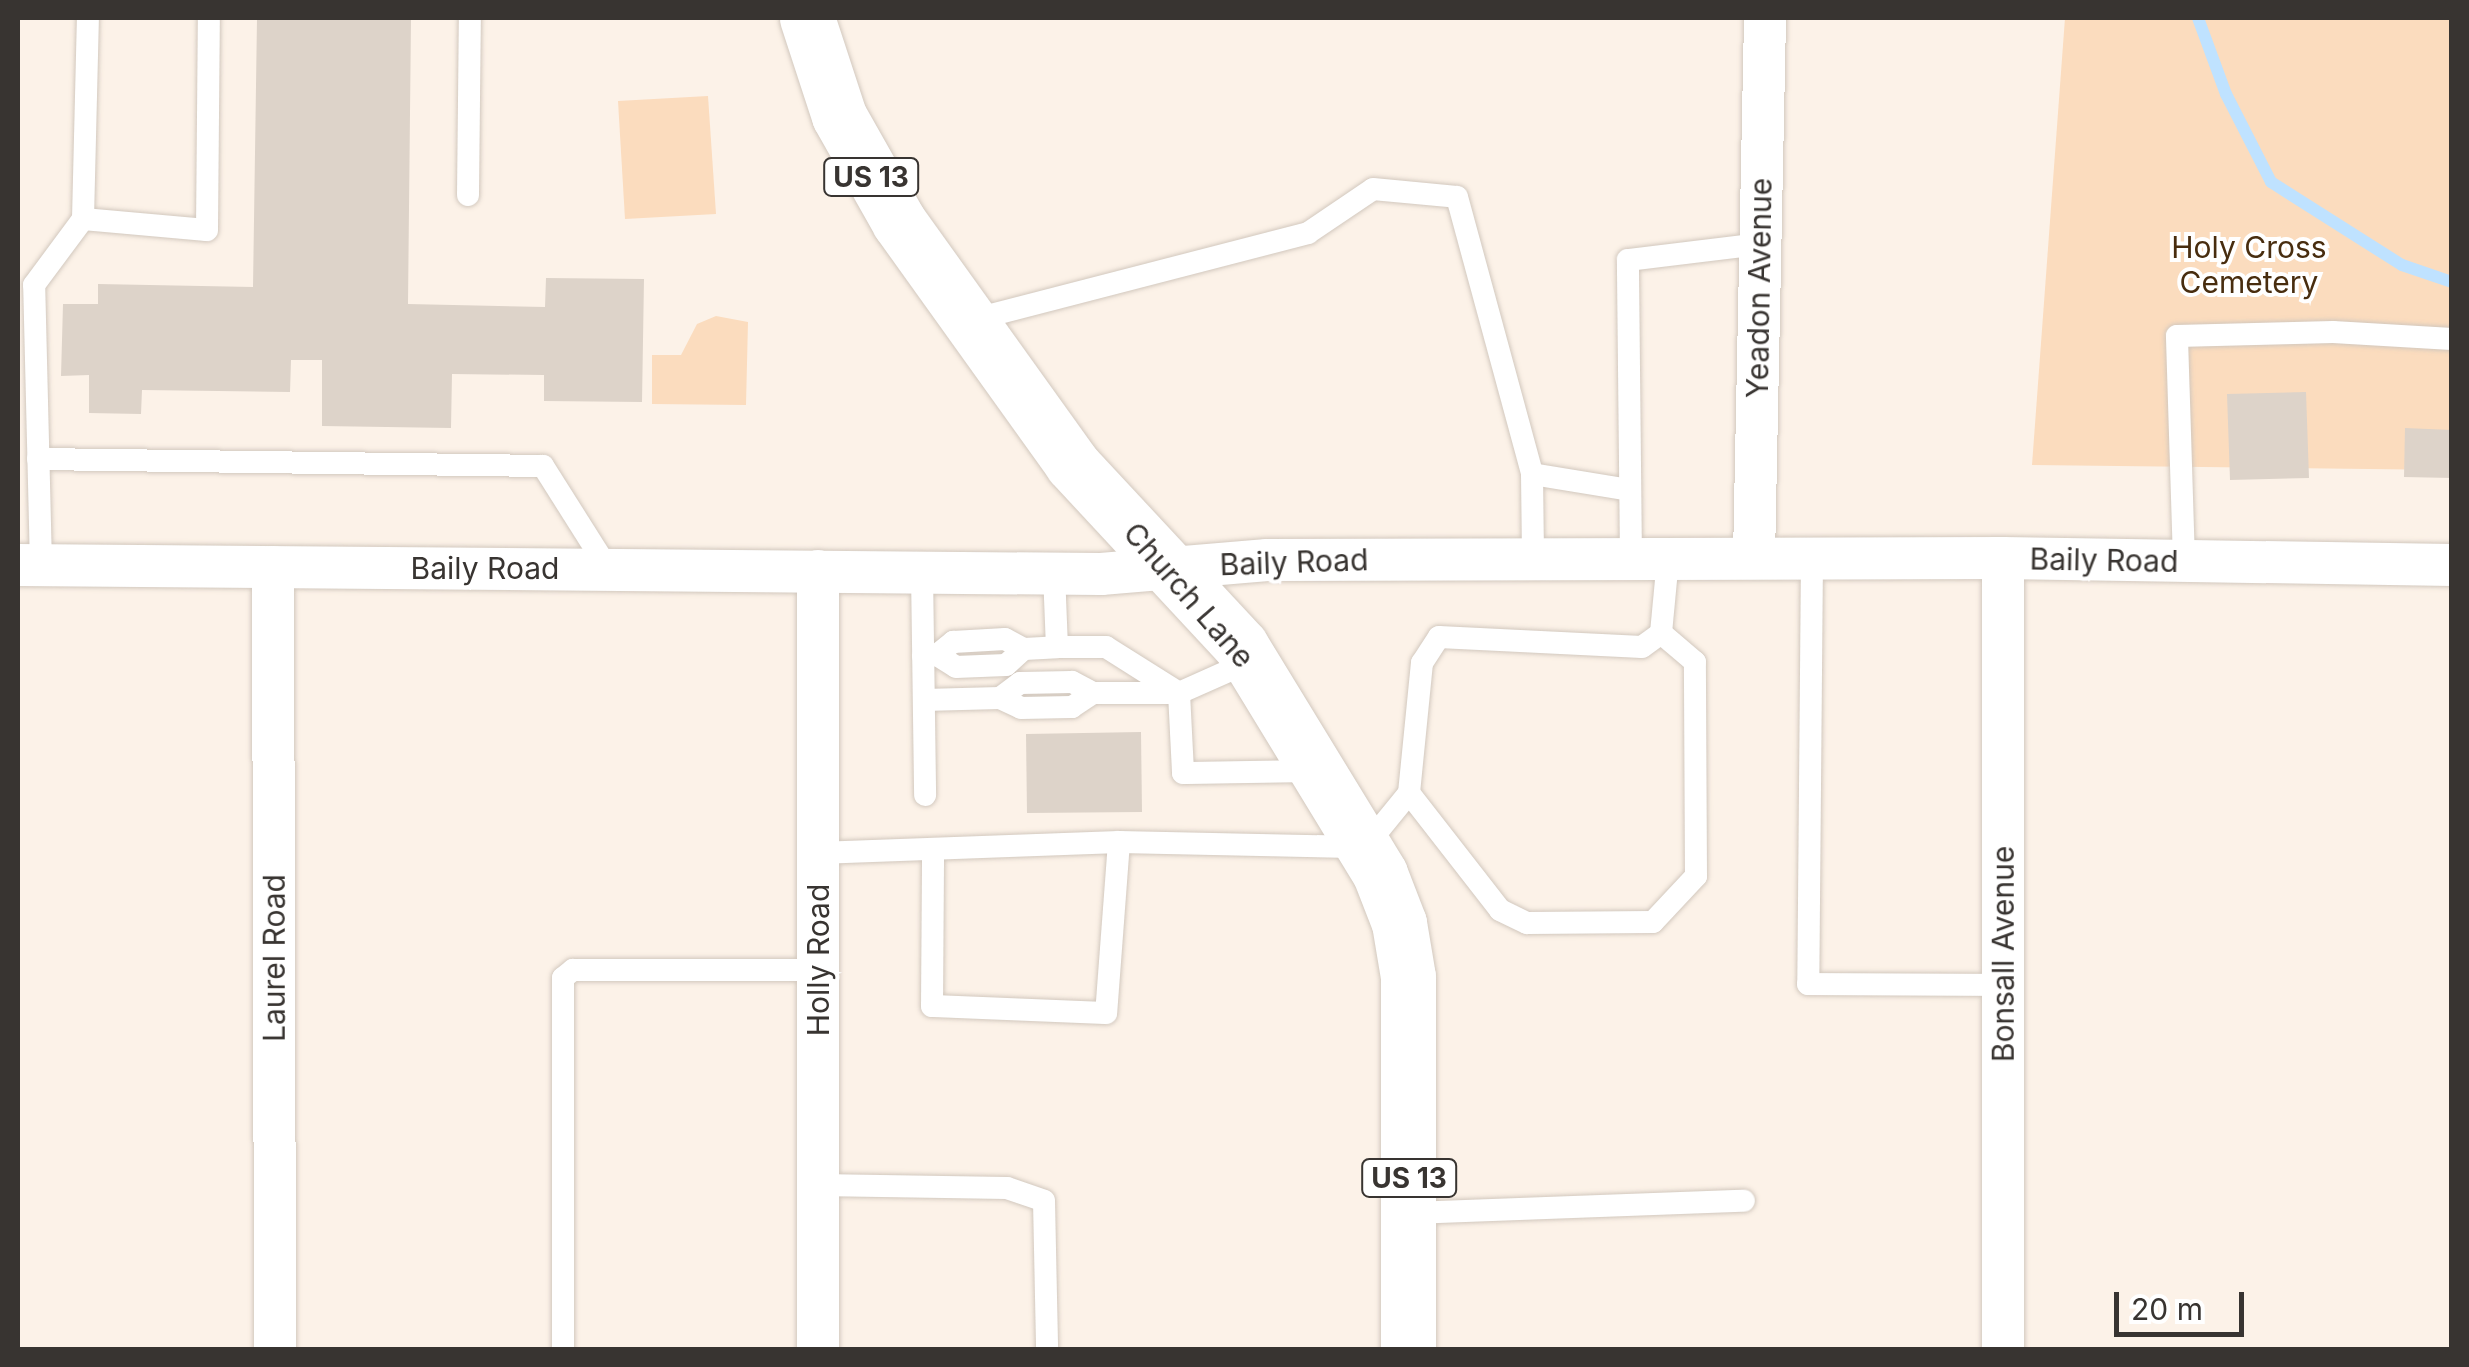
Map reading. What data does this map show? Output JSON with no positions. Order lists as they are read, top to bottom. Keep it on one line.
{"streets":{"main road":["US 13","Church Lane"],"street":["Yeadon Avenue","Baily Road","Bonsall Avenue","Laurel Road","Holly Road"]},"crossings":[["Yeadon Avenue","Baily Road"],["Baily Road","Church Lane"],["Baily Road","Bonsall Avenue"],["Baily Road","Laurel Road"],["Baily Road","Holly Road"]],"parks":["Holy Cross Cemetery"],"scale_bar":"20 m"}
